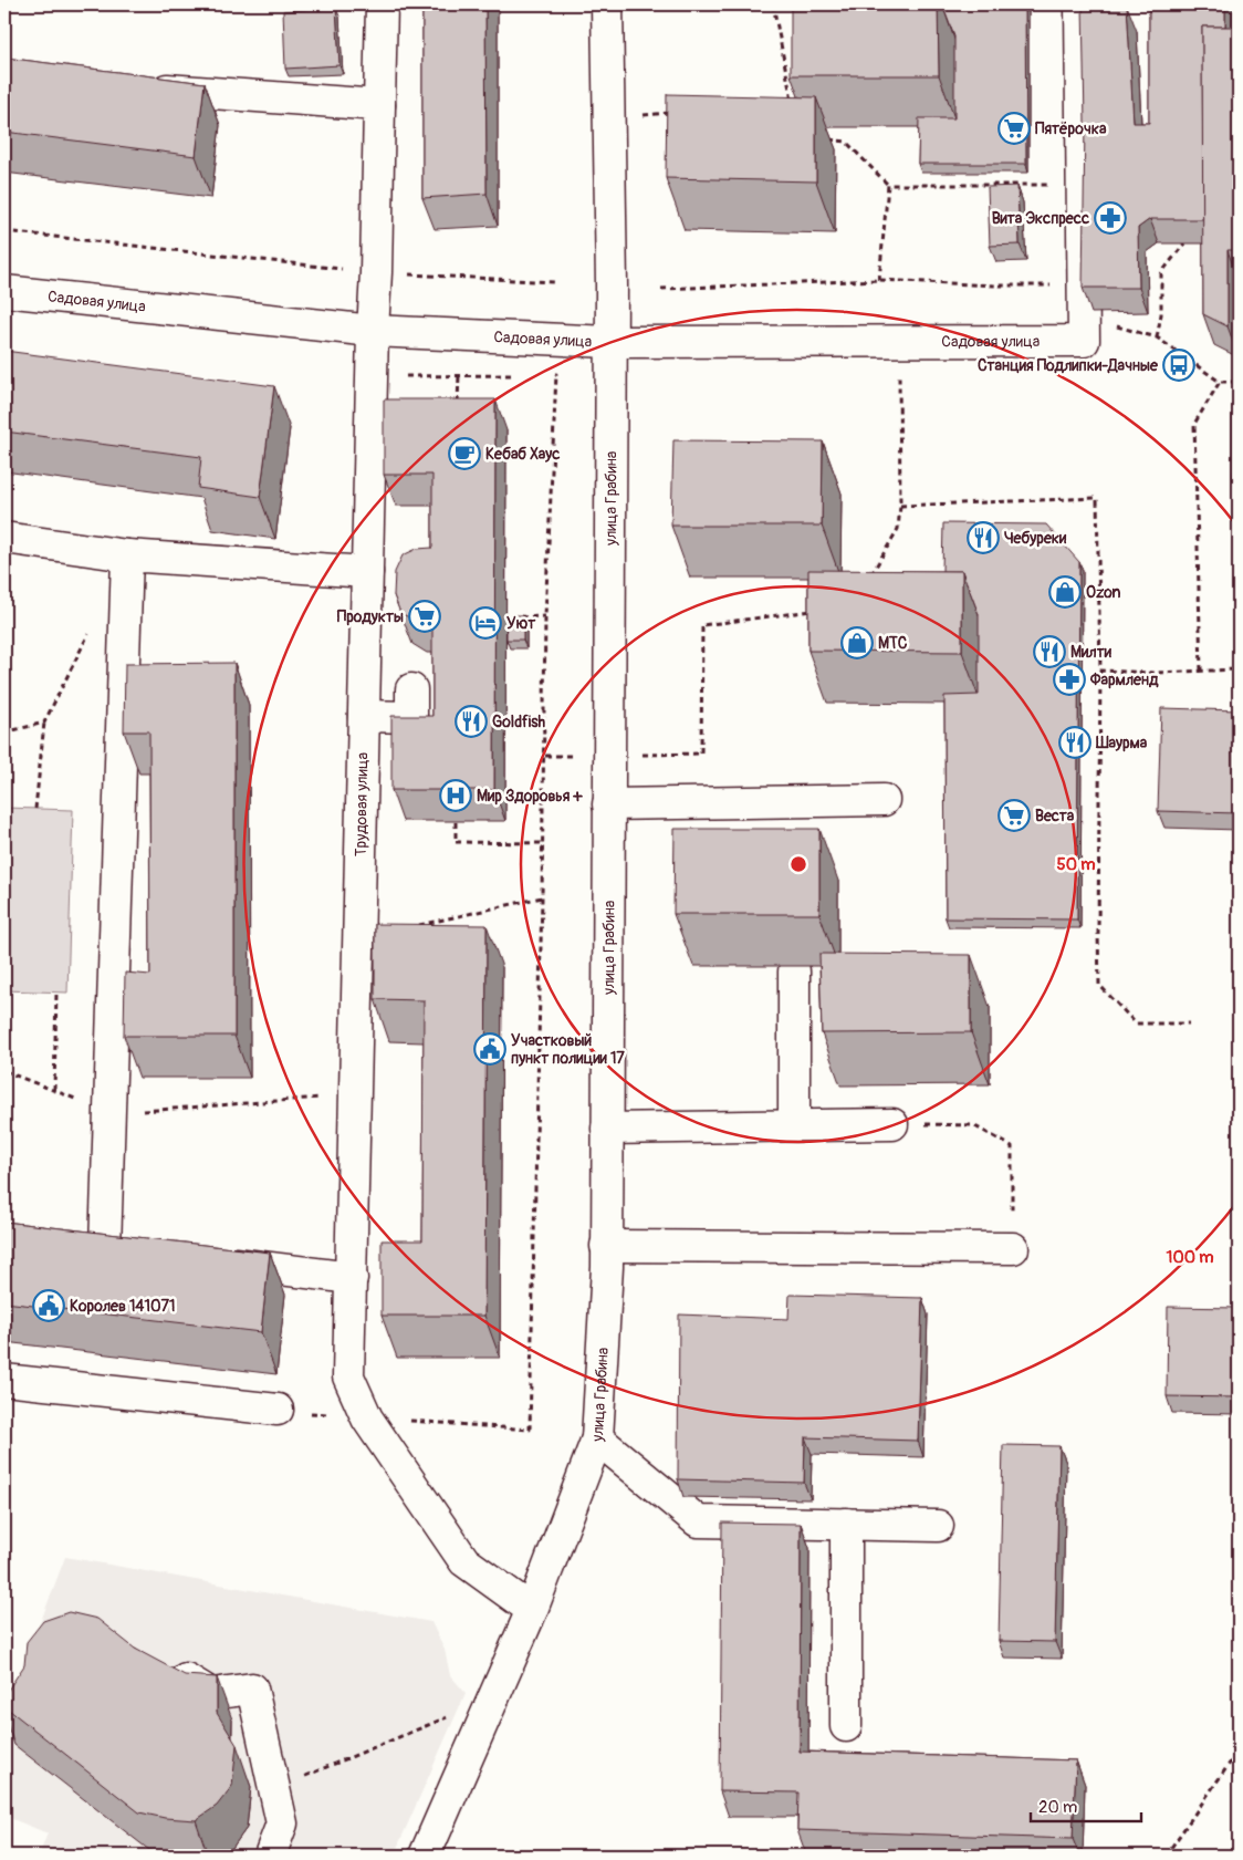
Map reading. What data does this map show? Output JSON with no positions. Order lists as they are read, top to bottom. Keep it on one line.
{"streets":{"street":["Садовая улица","улица Грабина","Трудовая улица"]},"crossings":[["Садовая улица","улица Грабина"],["Садовая улица","Трудовая улица"],["улица Грабина","Трудовая улица"]],"places":{"supermarket":["Пятёрочка","Продукты","Веста"],"pharmacy":["Вита Экспресс","Фармленд"],"bus stop":["Станция Подлипки-Дачные"],"cafe":["Кебаб Хаус"],"restaurant":["Чебуреки","Милти","Goldfish","Шаурма"],"shop":["Ozon","МТС"],"hotel":["Уют"],"hospital":["Мир Здоровья +"],"public building":["Участковый пункт полиции 17","Королев 141071"]},"scale_bar":"20 m","rings":["50 m","100 m"]}
